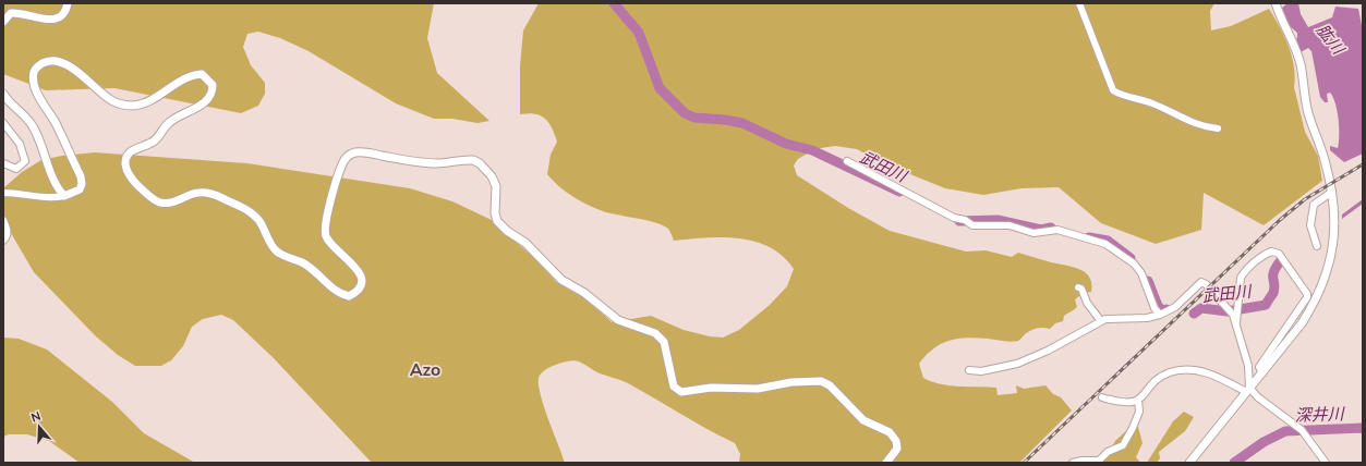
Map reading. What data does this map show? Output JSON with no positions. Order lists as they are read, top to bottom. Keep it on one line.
{"districts":["Azo"],"water":["肱川","武田川","深井川"],"north":"top"}
